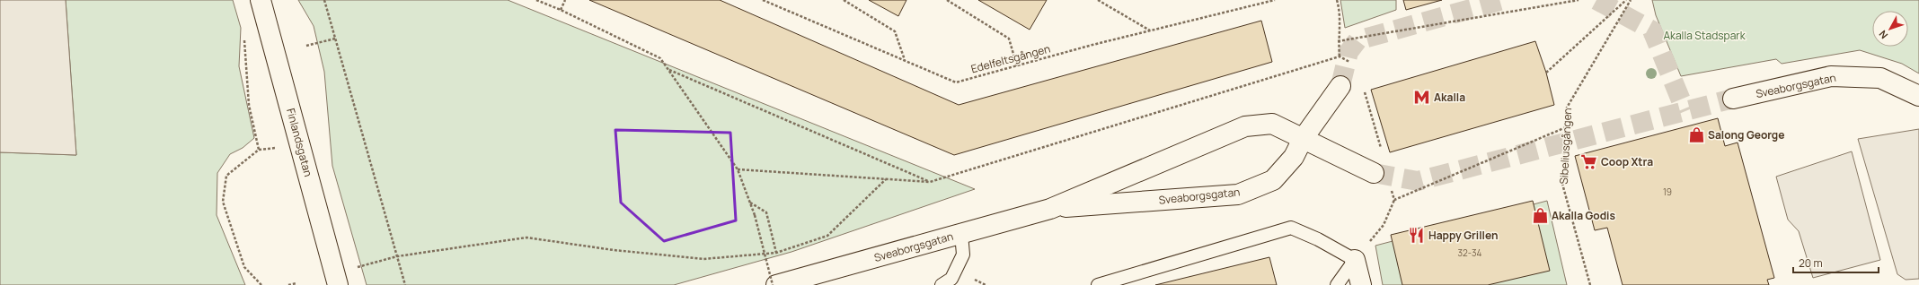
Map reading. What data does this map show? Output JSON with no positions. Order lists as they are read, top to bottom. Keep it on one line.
{"streets":{"street":["Sveaborgsgatan","Finlandsgatan"],"path":["Edelfeltsgången","Sibeliusgången"]},"parks":["Akalla Stadspark"],"places":{"metro station":["Akalla"],"shop":["Salong George","Akalla Godis"],"supermarket":["Coop Xtra"],"restaurant":["Happy Grillen"]},"house_numbers":["19","32-34"],"scale_bar":"20 m","north":"bottom left"}
